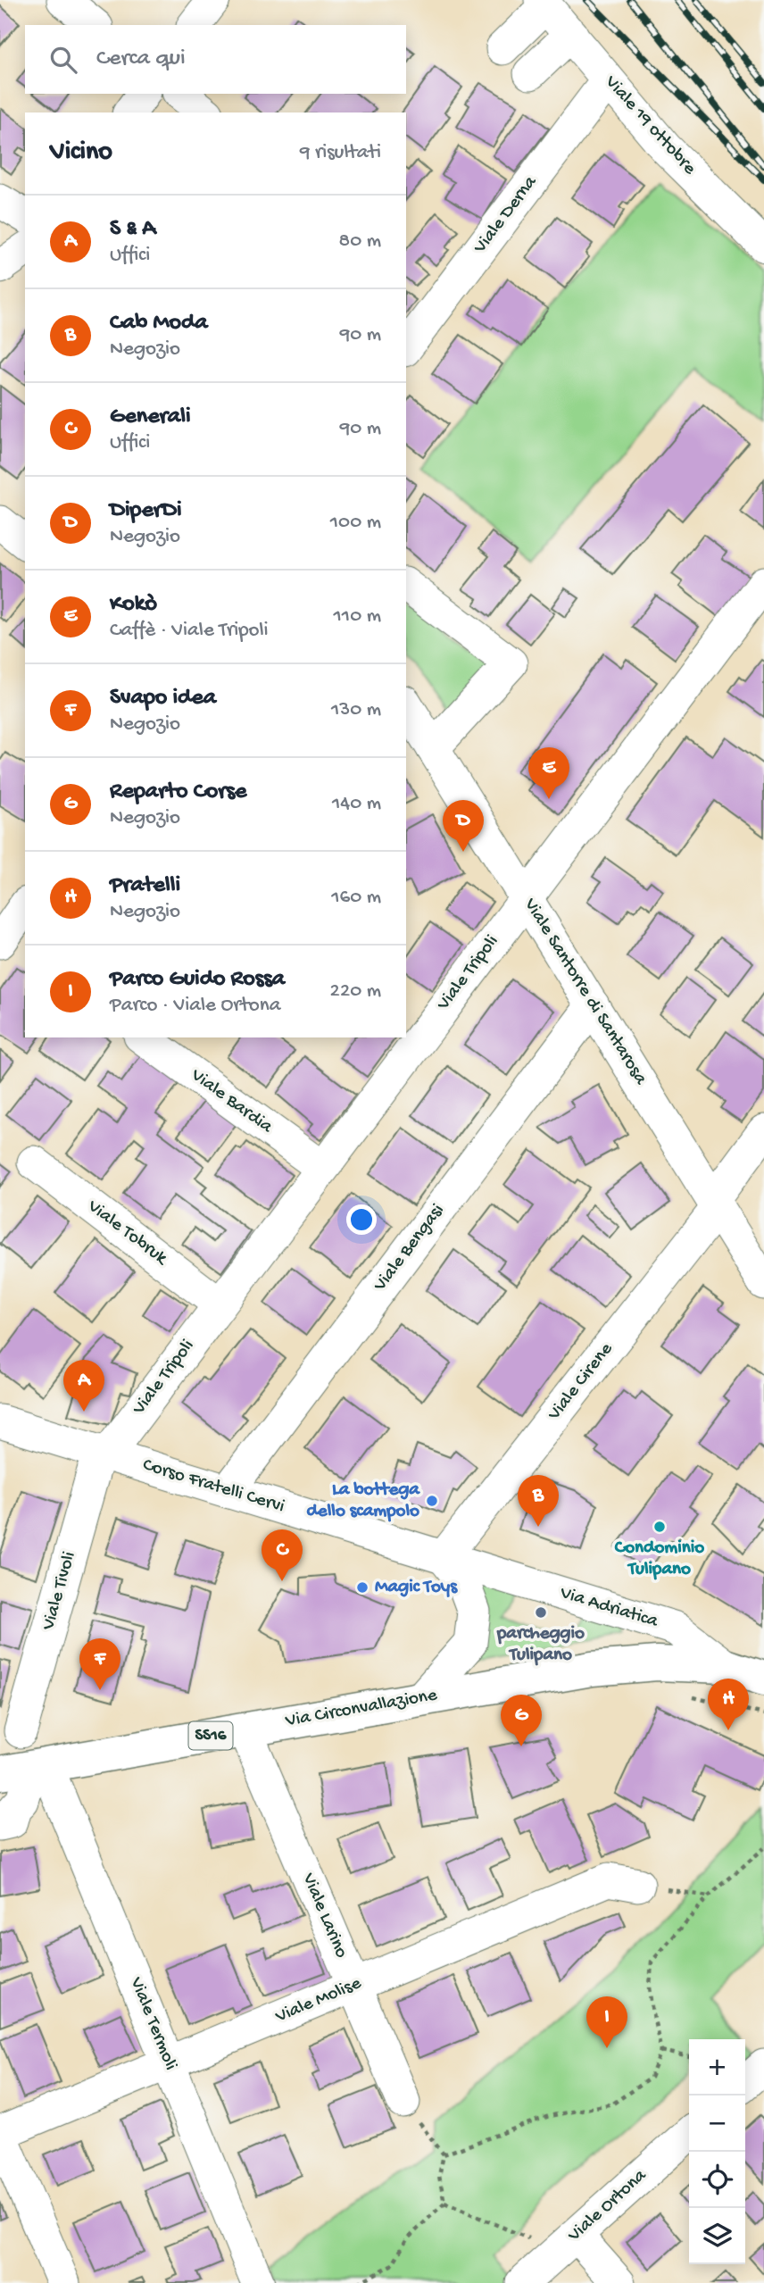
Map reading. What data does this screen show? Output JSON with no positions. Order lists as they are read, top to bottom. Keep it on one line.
{"streets":{"main road":["Via Adriatica","Via Circonvallazione","SS16"],"street":["Viale 19 ottobre","Viale Derna","Viale Tripoli","Viale Santorre di Santarosa","Viale Bardia","Viale Tobruk","Viale Bengasi","Viale Cirene","Corso Fratelli Cervi","Viale Tivoli","Viale Larino","Viale Molise","Viale Termoli","Viale Ortona"]},"crossings":[["Viale 19 ottobre","Viale Derna"],["Viale Tripoli","Viale Santorre di Santarosa"],["Viale Tripoli","Viale Bardia"],["Viale Tripoli","Viale Tobruk"],["Viale Tripoli","Corso Fratelli Cervi"],["Viale Tripoli","Viale Tivoli"],["Viale Santorre di Santarosa","Viale Bengasi"],["Viale Santorre di Santarosa","Viale Cirene"],["Viale Bengasi","Corso Fratelli Cervi"],["Viale Cirene","Corso Fratelli Cervi"],["Viale Cirene","Via Adriatica"],["Corso Fratelli Cervi","Viale Tivoli"],["Corso Fratelli Cervi","Via Adriatica"],["Via Adriatica","Via Circonvallazione"],["Via Circonvallazione","Viale Larino"],["Via Circonvallazione","Viale Termoli"],["Viale Larino","Viale Molise"],["Viale Molise","Viale Termoli"]],"places":["La bottega dello scampolo","Condominio Tulipano","Magic Toys","parcheggio Tulipano"],"page":{"search":"Cerca qui","heading":["Vicino","9 risultati"],"list":[{"mark":"A","name":"S & A","note":"Uffici","value":"80 m"},{"mark":"B","name":"Cab Moda","note":"Negozio","value":"90 m"},{"mark":"C","name":"Generali","note":"Uffici","value":"90 m"},{"mark":"D","name":"DiperDi","note":"Negozio","value":"100 m"},{"mark":"E","name":"Kokò","note":"Caffè · Viale Tripoli","value":"110 m"},{"mark":"F","name":"Svapo idea","note":"Negozio","value":"130 m"},{"mark":"G","name":"Reparto Corse","note":"Negozio","value":"140 m"},{"mark":"H","name":"Pratelli","note":"Negozio","value":"160 m"},{"mark":"I","name":"Parco Guido Rossa","note":"Parco · Viale Ortona","value":"220 m"}],"pins":["E","D","A","B","C","F","H","G","I"],"map_buttons":["+","−"]}}
